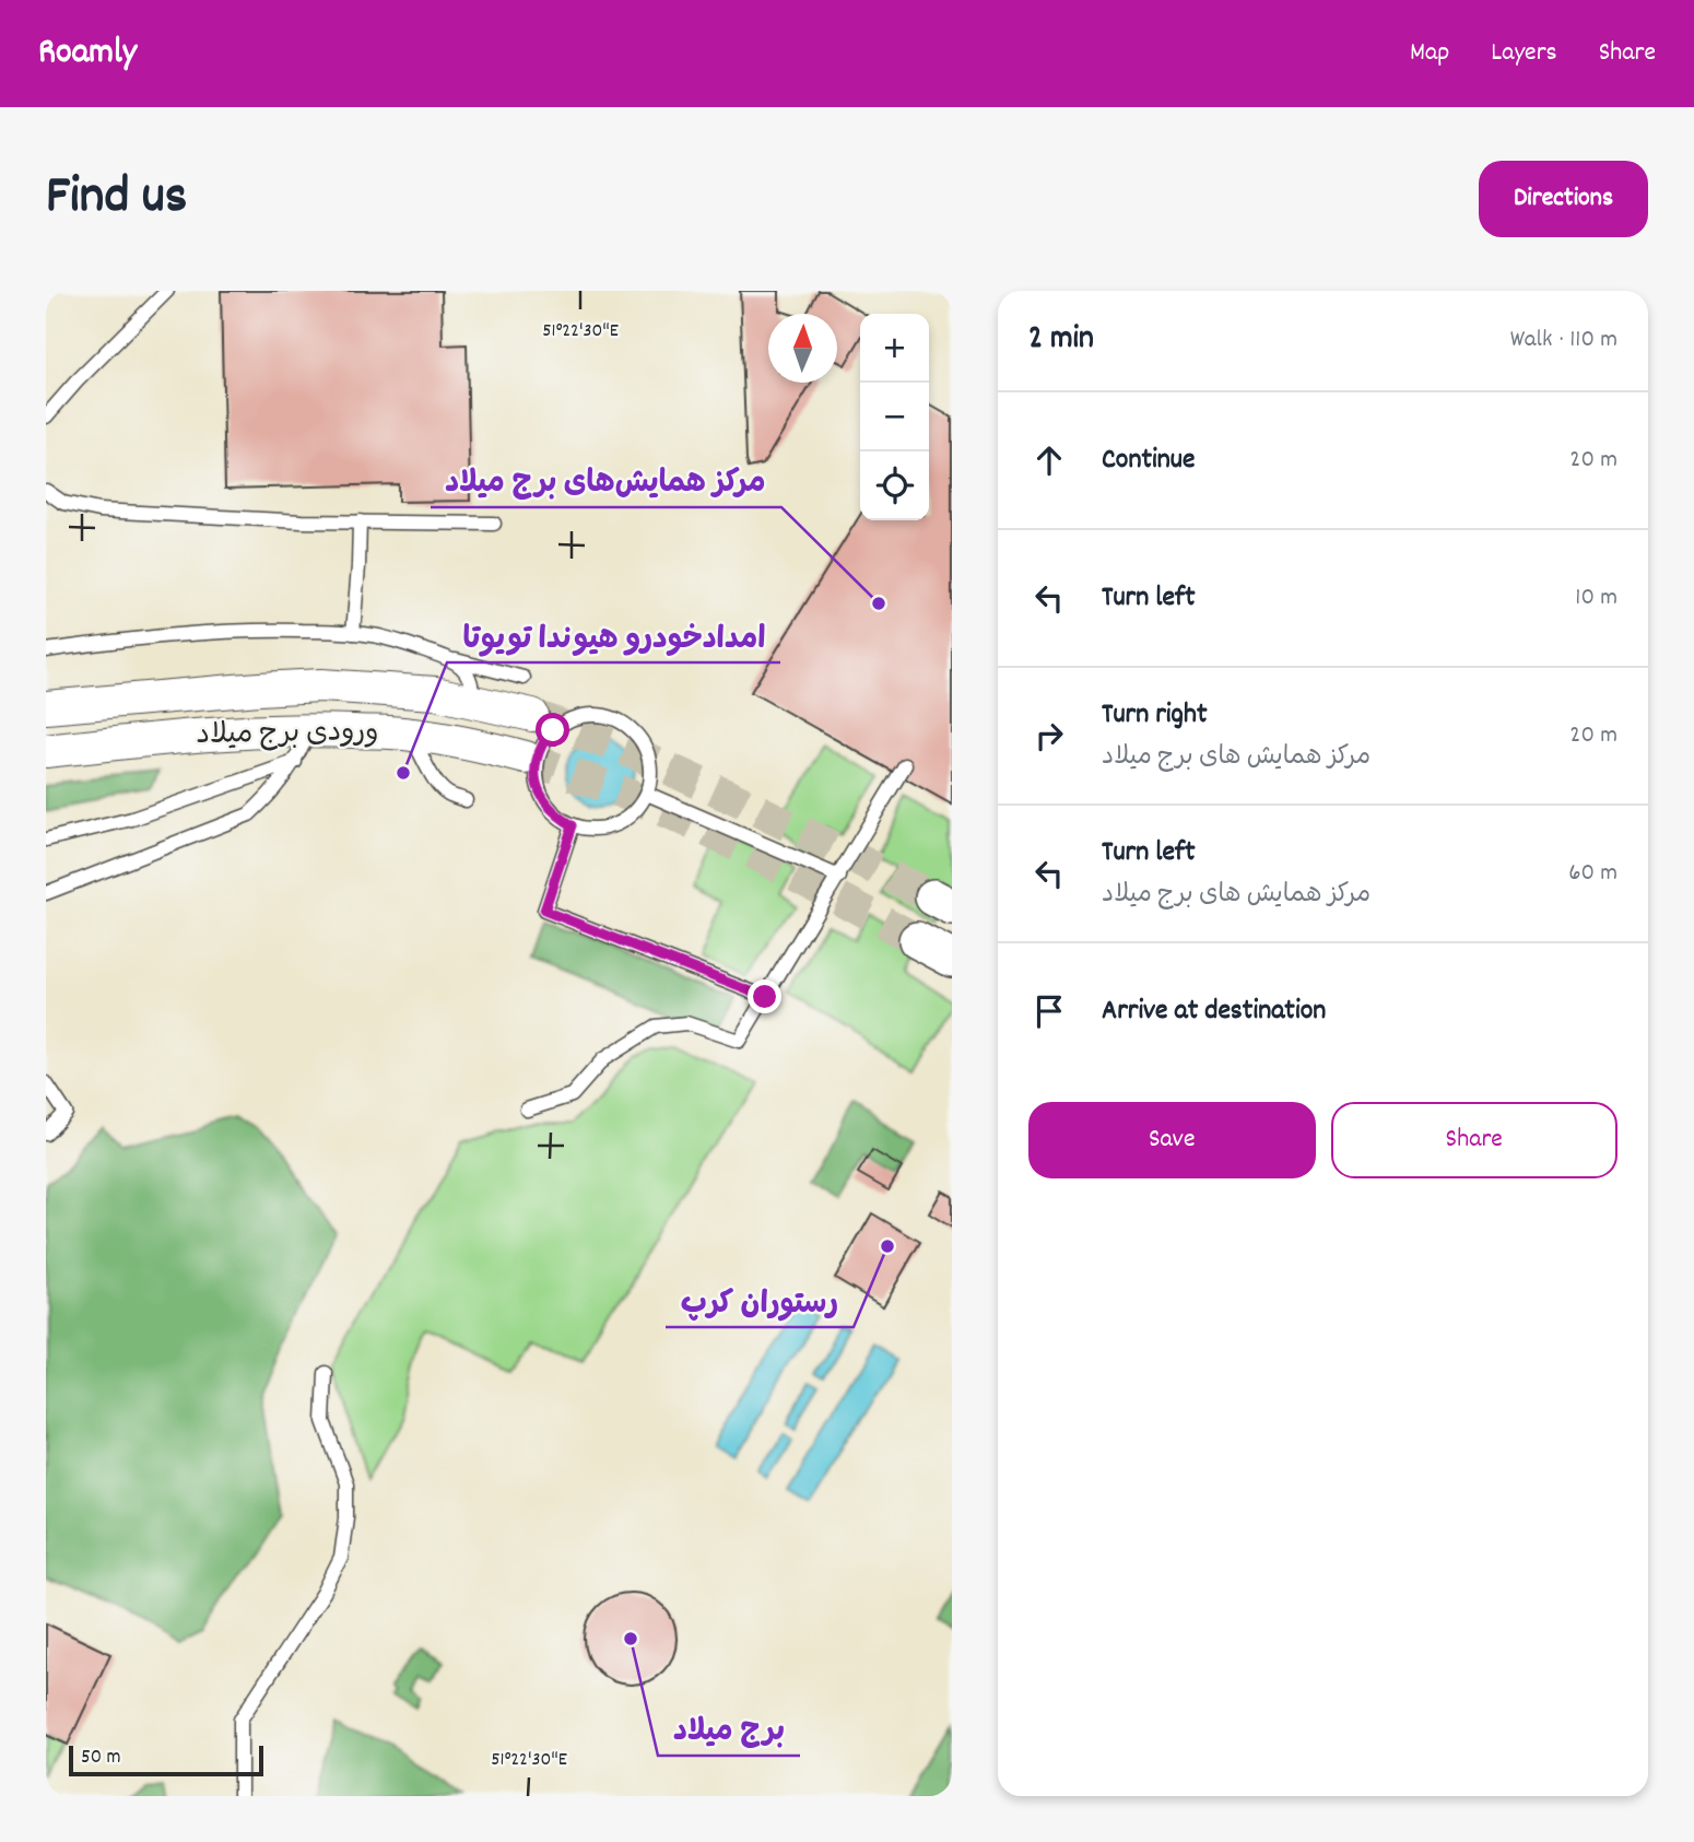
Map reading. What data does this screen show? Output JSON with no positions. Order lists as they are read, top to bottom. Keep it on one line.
{"streets":{"street":["ورودی برج میلاد"]},"places":["مرکز همایش‌های برج میلاد","امدادخودرو هیوندا تویوتا","رستوران کرپ","برج میلاد"],"scale_bar":"50 m","north":"top","page":{"header":"Roamly","nav":["Map","Layers","Share"],"title":"Find us","buttons":["Directions",["Save","Share"]],"heading":["2 min","Walk · 110 m"],"map_buttons":["+","−"],"list":[["Continue","20 m"],["Turn left","10 m"],["Turn right","مرکز همایش های برج میلاد","20 m"],["Turn left","مرکز همایش های برج میلاد","60 m"],"Arrive at destination"],"scale":"50 m"},"coordinates":["51°22'30\"E"]}
